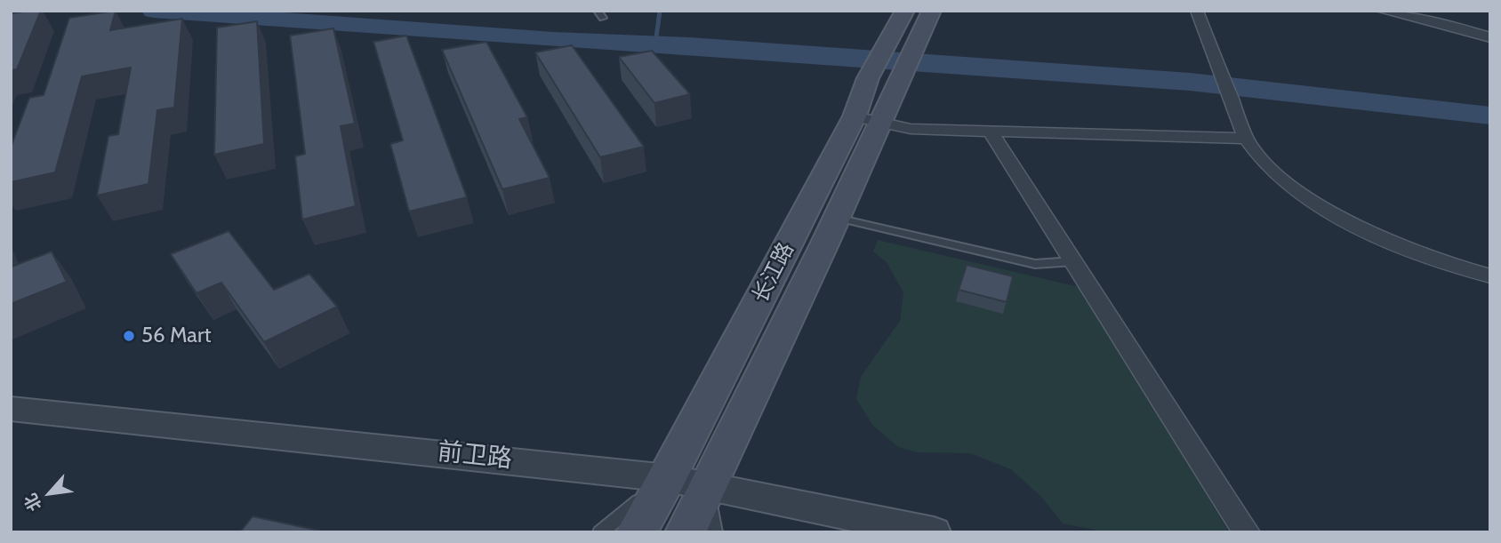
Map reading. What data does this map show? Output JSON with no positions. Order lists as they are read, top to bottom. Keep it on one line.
{"streets":{"main road":["长江路"],"street":["前卫路"]},"crossings":[["长江路","前卫路"]],"places":["56 Mart"],"north":"bottom left"}
